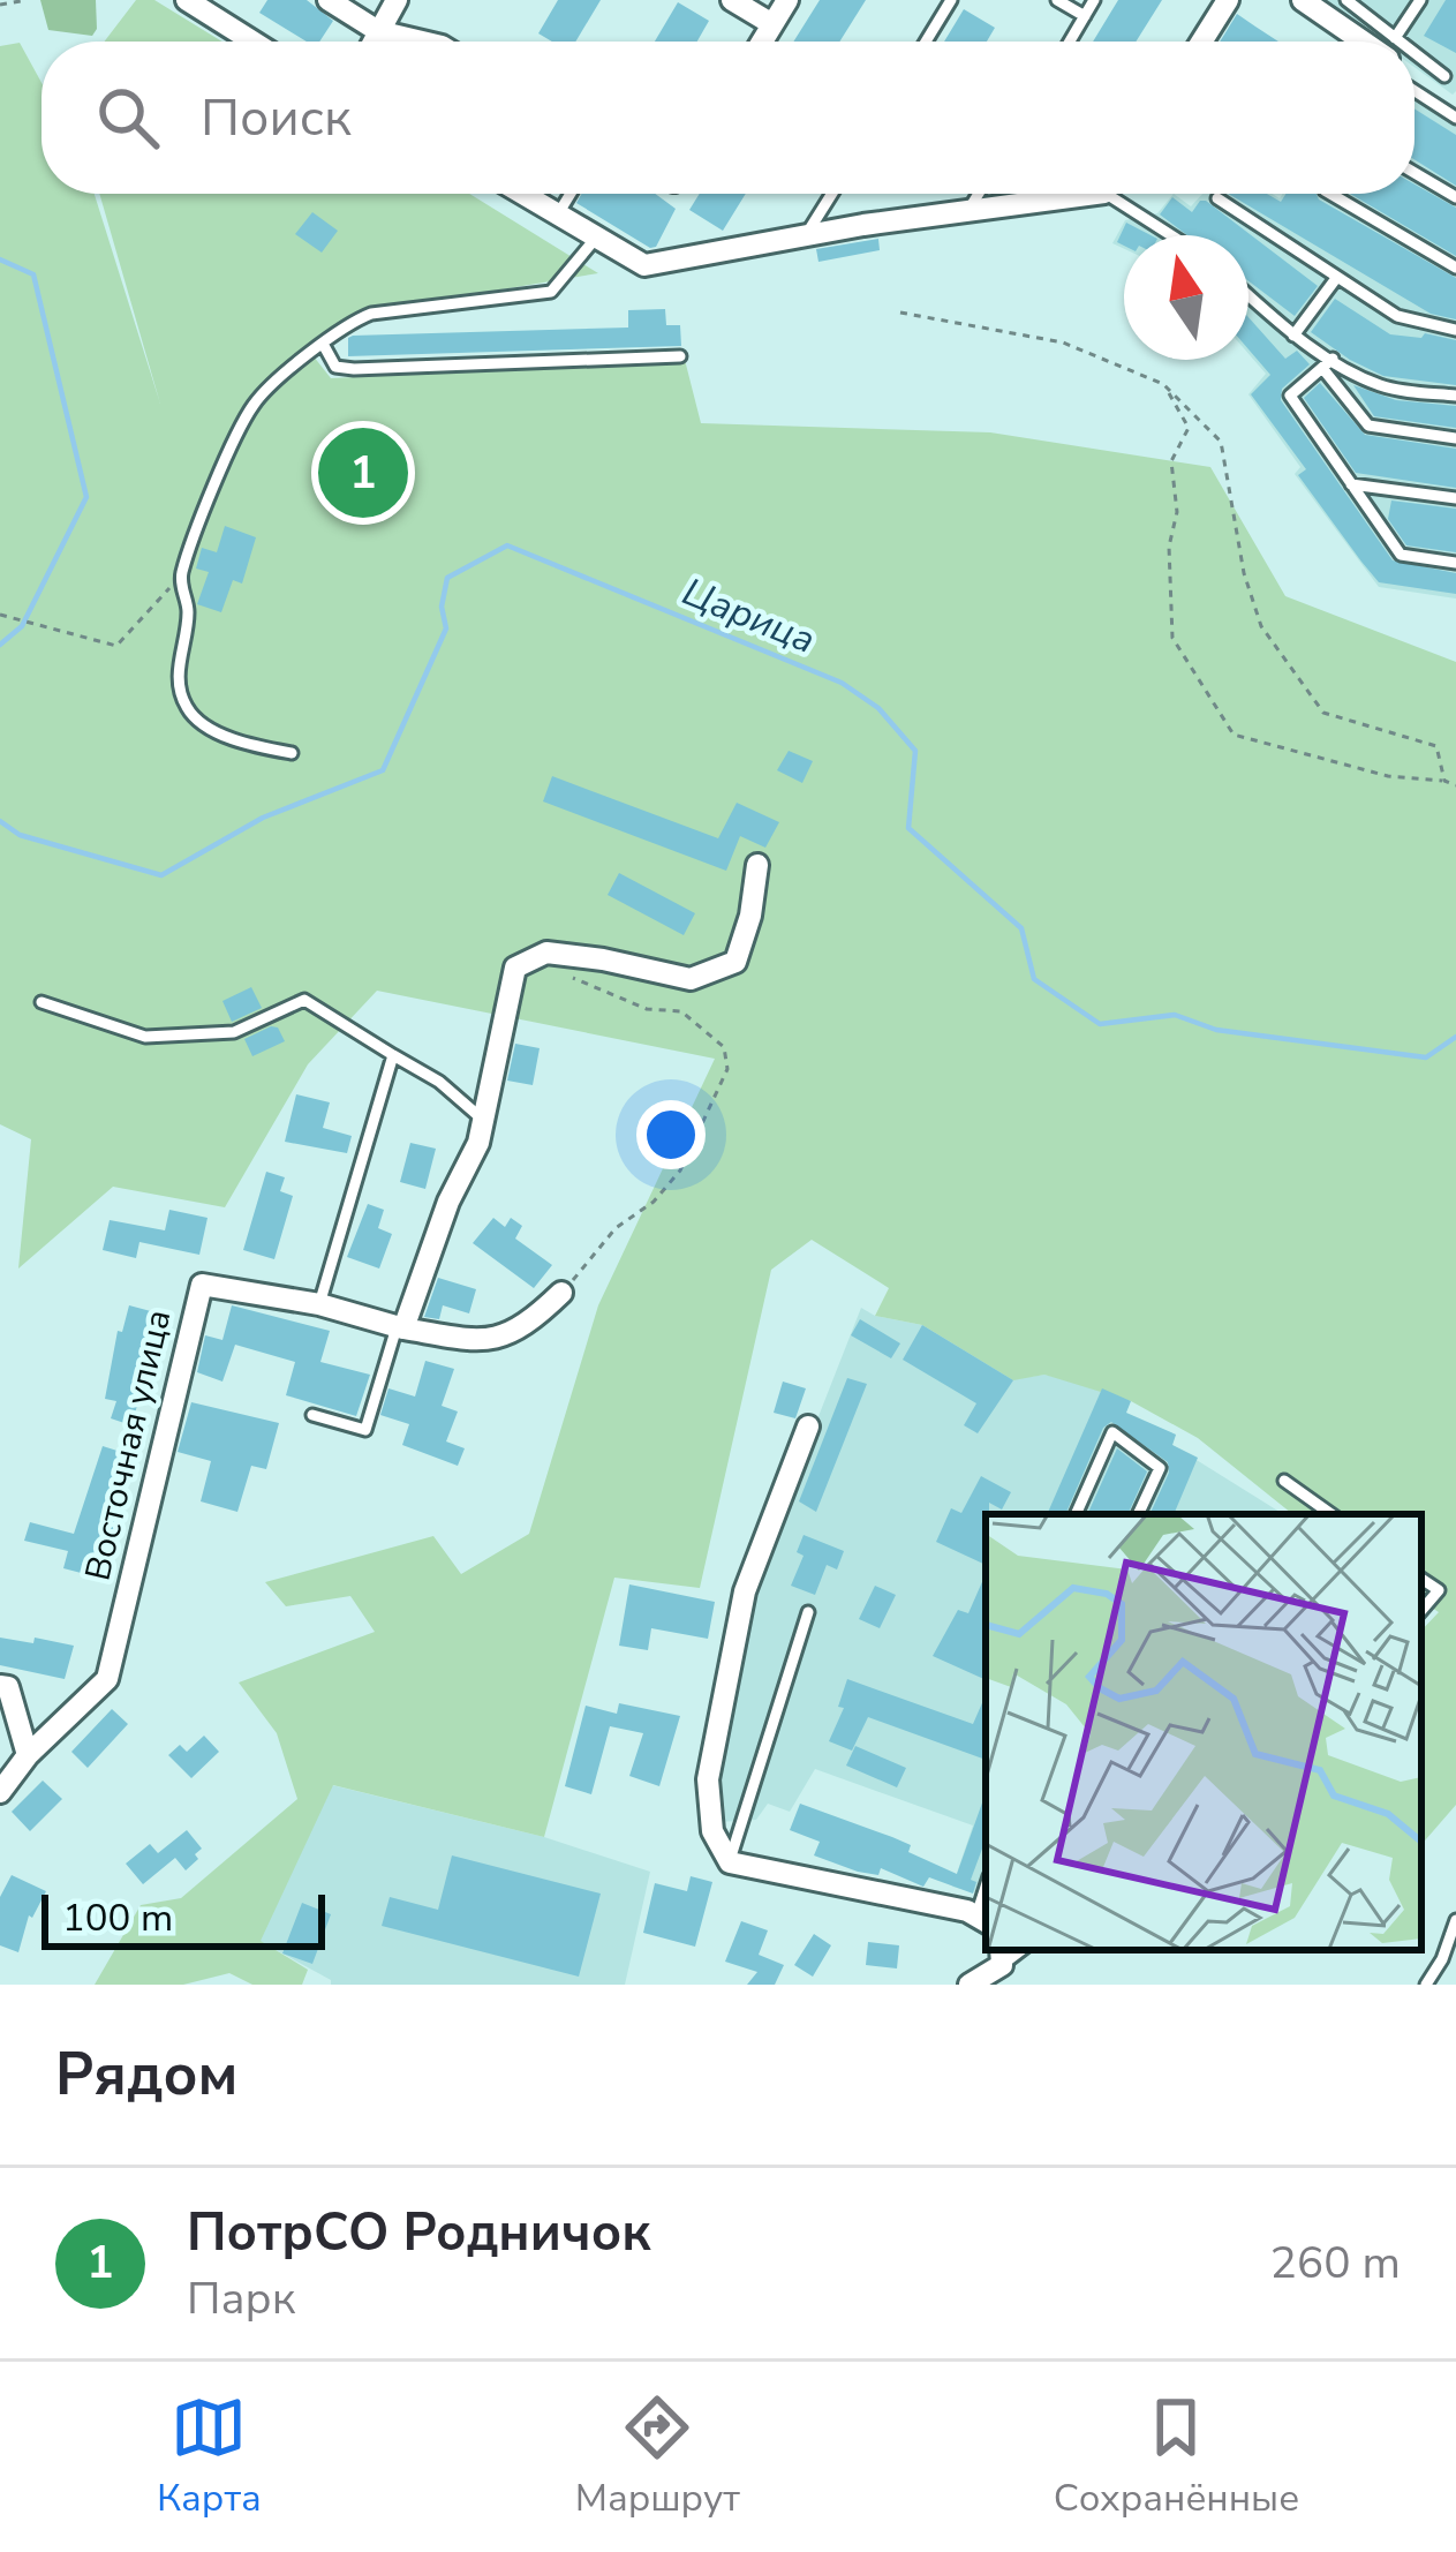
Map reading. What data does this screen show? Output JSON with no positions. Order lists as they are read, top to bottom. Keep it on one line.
{"streets":{"street":["Восточная улица"]},"water":["Царица"],"scale_bar":"100 m","north":"top","page":{"search":"Поиск","pins":"1","scale":"100 m","heading":"Рядом","list":[{"mark":"1","name":"ПотрСО Родничок","note":"Парк","value":"260 m"}],"nav":["Карта","Маршрут","Сохранённые"]}}
